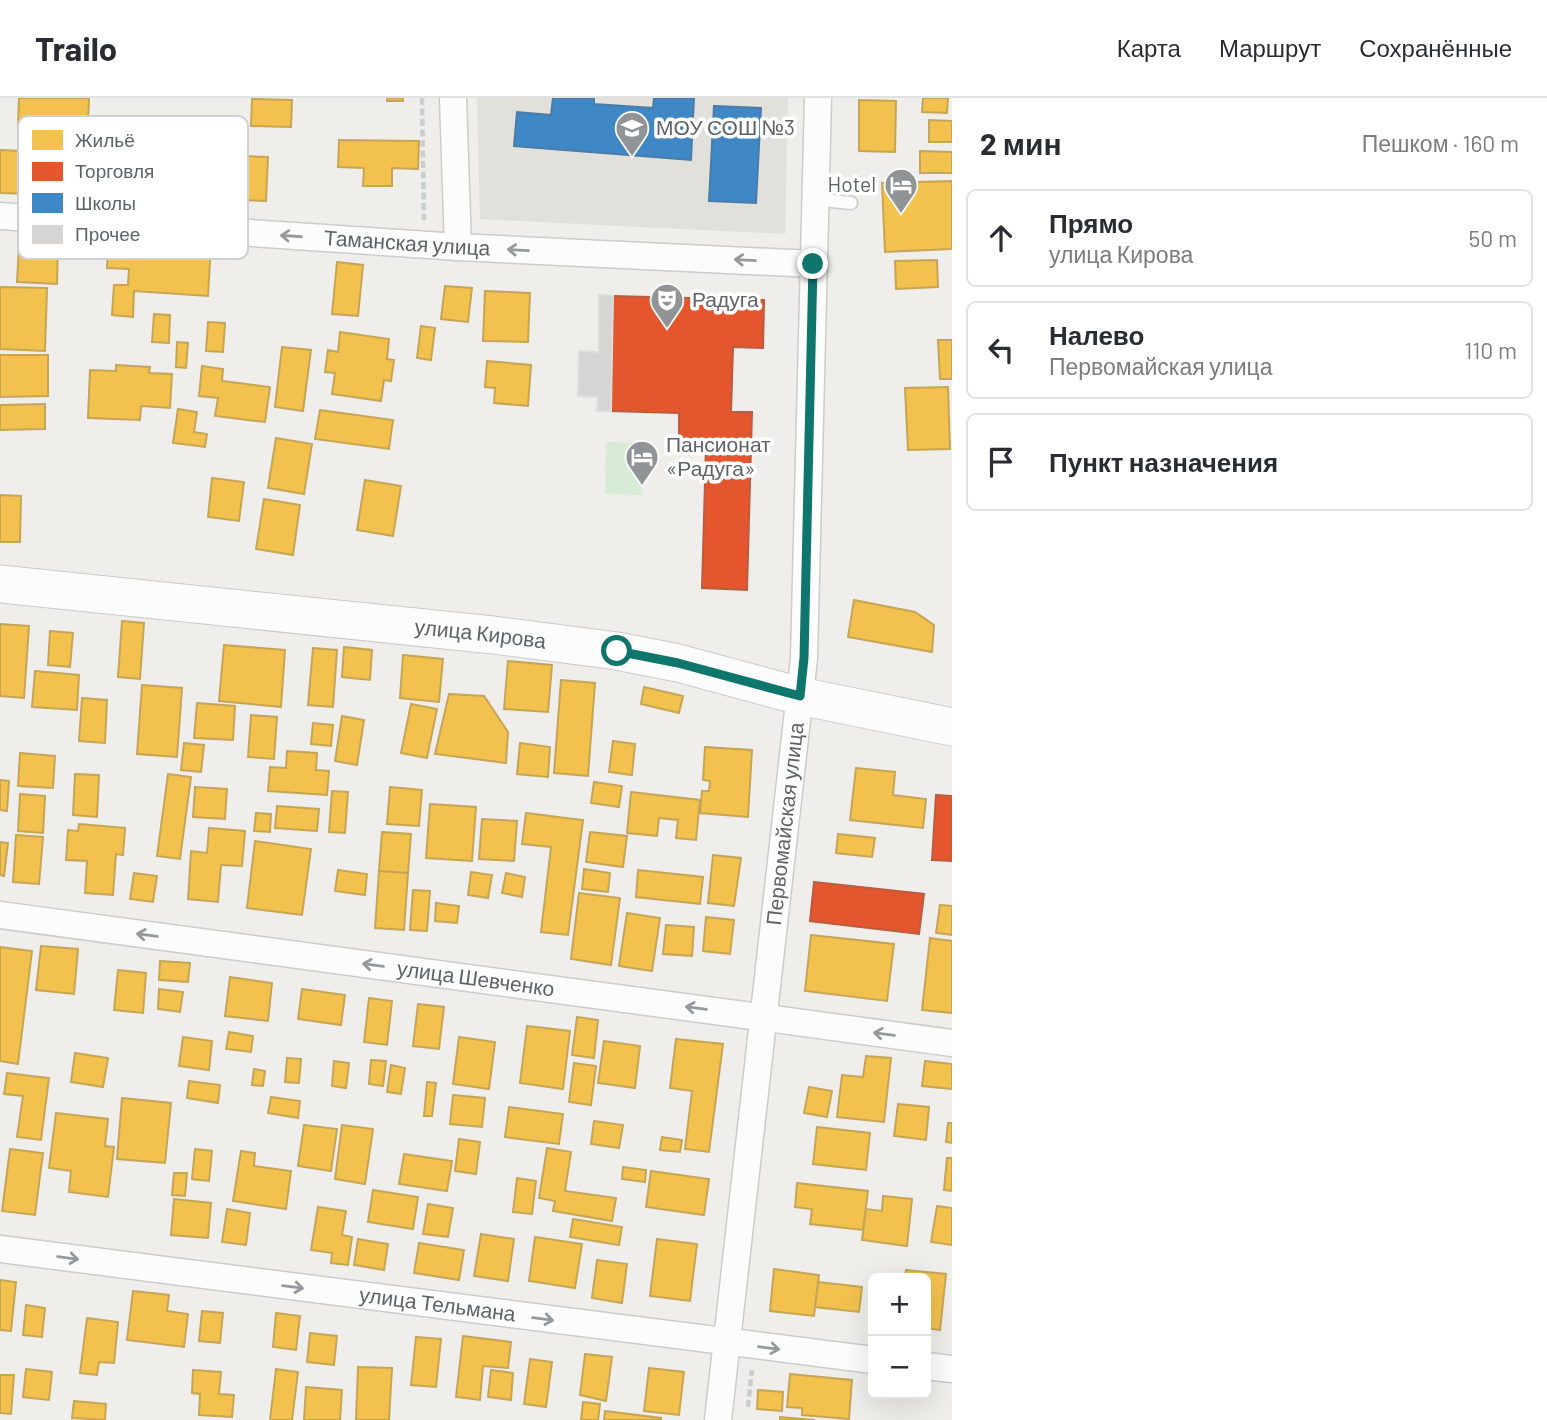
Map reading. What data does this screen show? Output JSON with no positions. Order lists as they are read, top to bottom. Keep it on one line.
{"streets":{"main road":["улица Кирова"],"street":["Таманская улица","Первомайская улица","улица Шевченко","улица Тельмана"]},"crossings":[["Таманская улица","Первомайская улица"],["улица Кирова","Первомайская улица"],["Первомайская улица","улица Шевченко"],["Первомайская улица","улица Тельмана"]],"one_way":["Таманская улица","улица Шевченко","улица Тельмана"],"places":{"school or university":["МОУ СОШ №3"],"hotel":["Hotel","Пансионат «Радуга»"],"theatre":["Радуга"]},"legend":["Жильё","Торговля","Школы","Прочее"],"page":{"header":"Trailo","nav":["Карта","Маршрут","Сохранённые"],"heading":["2 мин","Пешком · 160 m"],"list":[["Прямо","улица Кирова","50 m"],["Налево","Первомайская улица","110 m"],"Пункт назначения"],"map_buttons":["+","−"]}}
